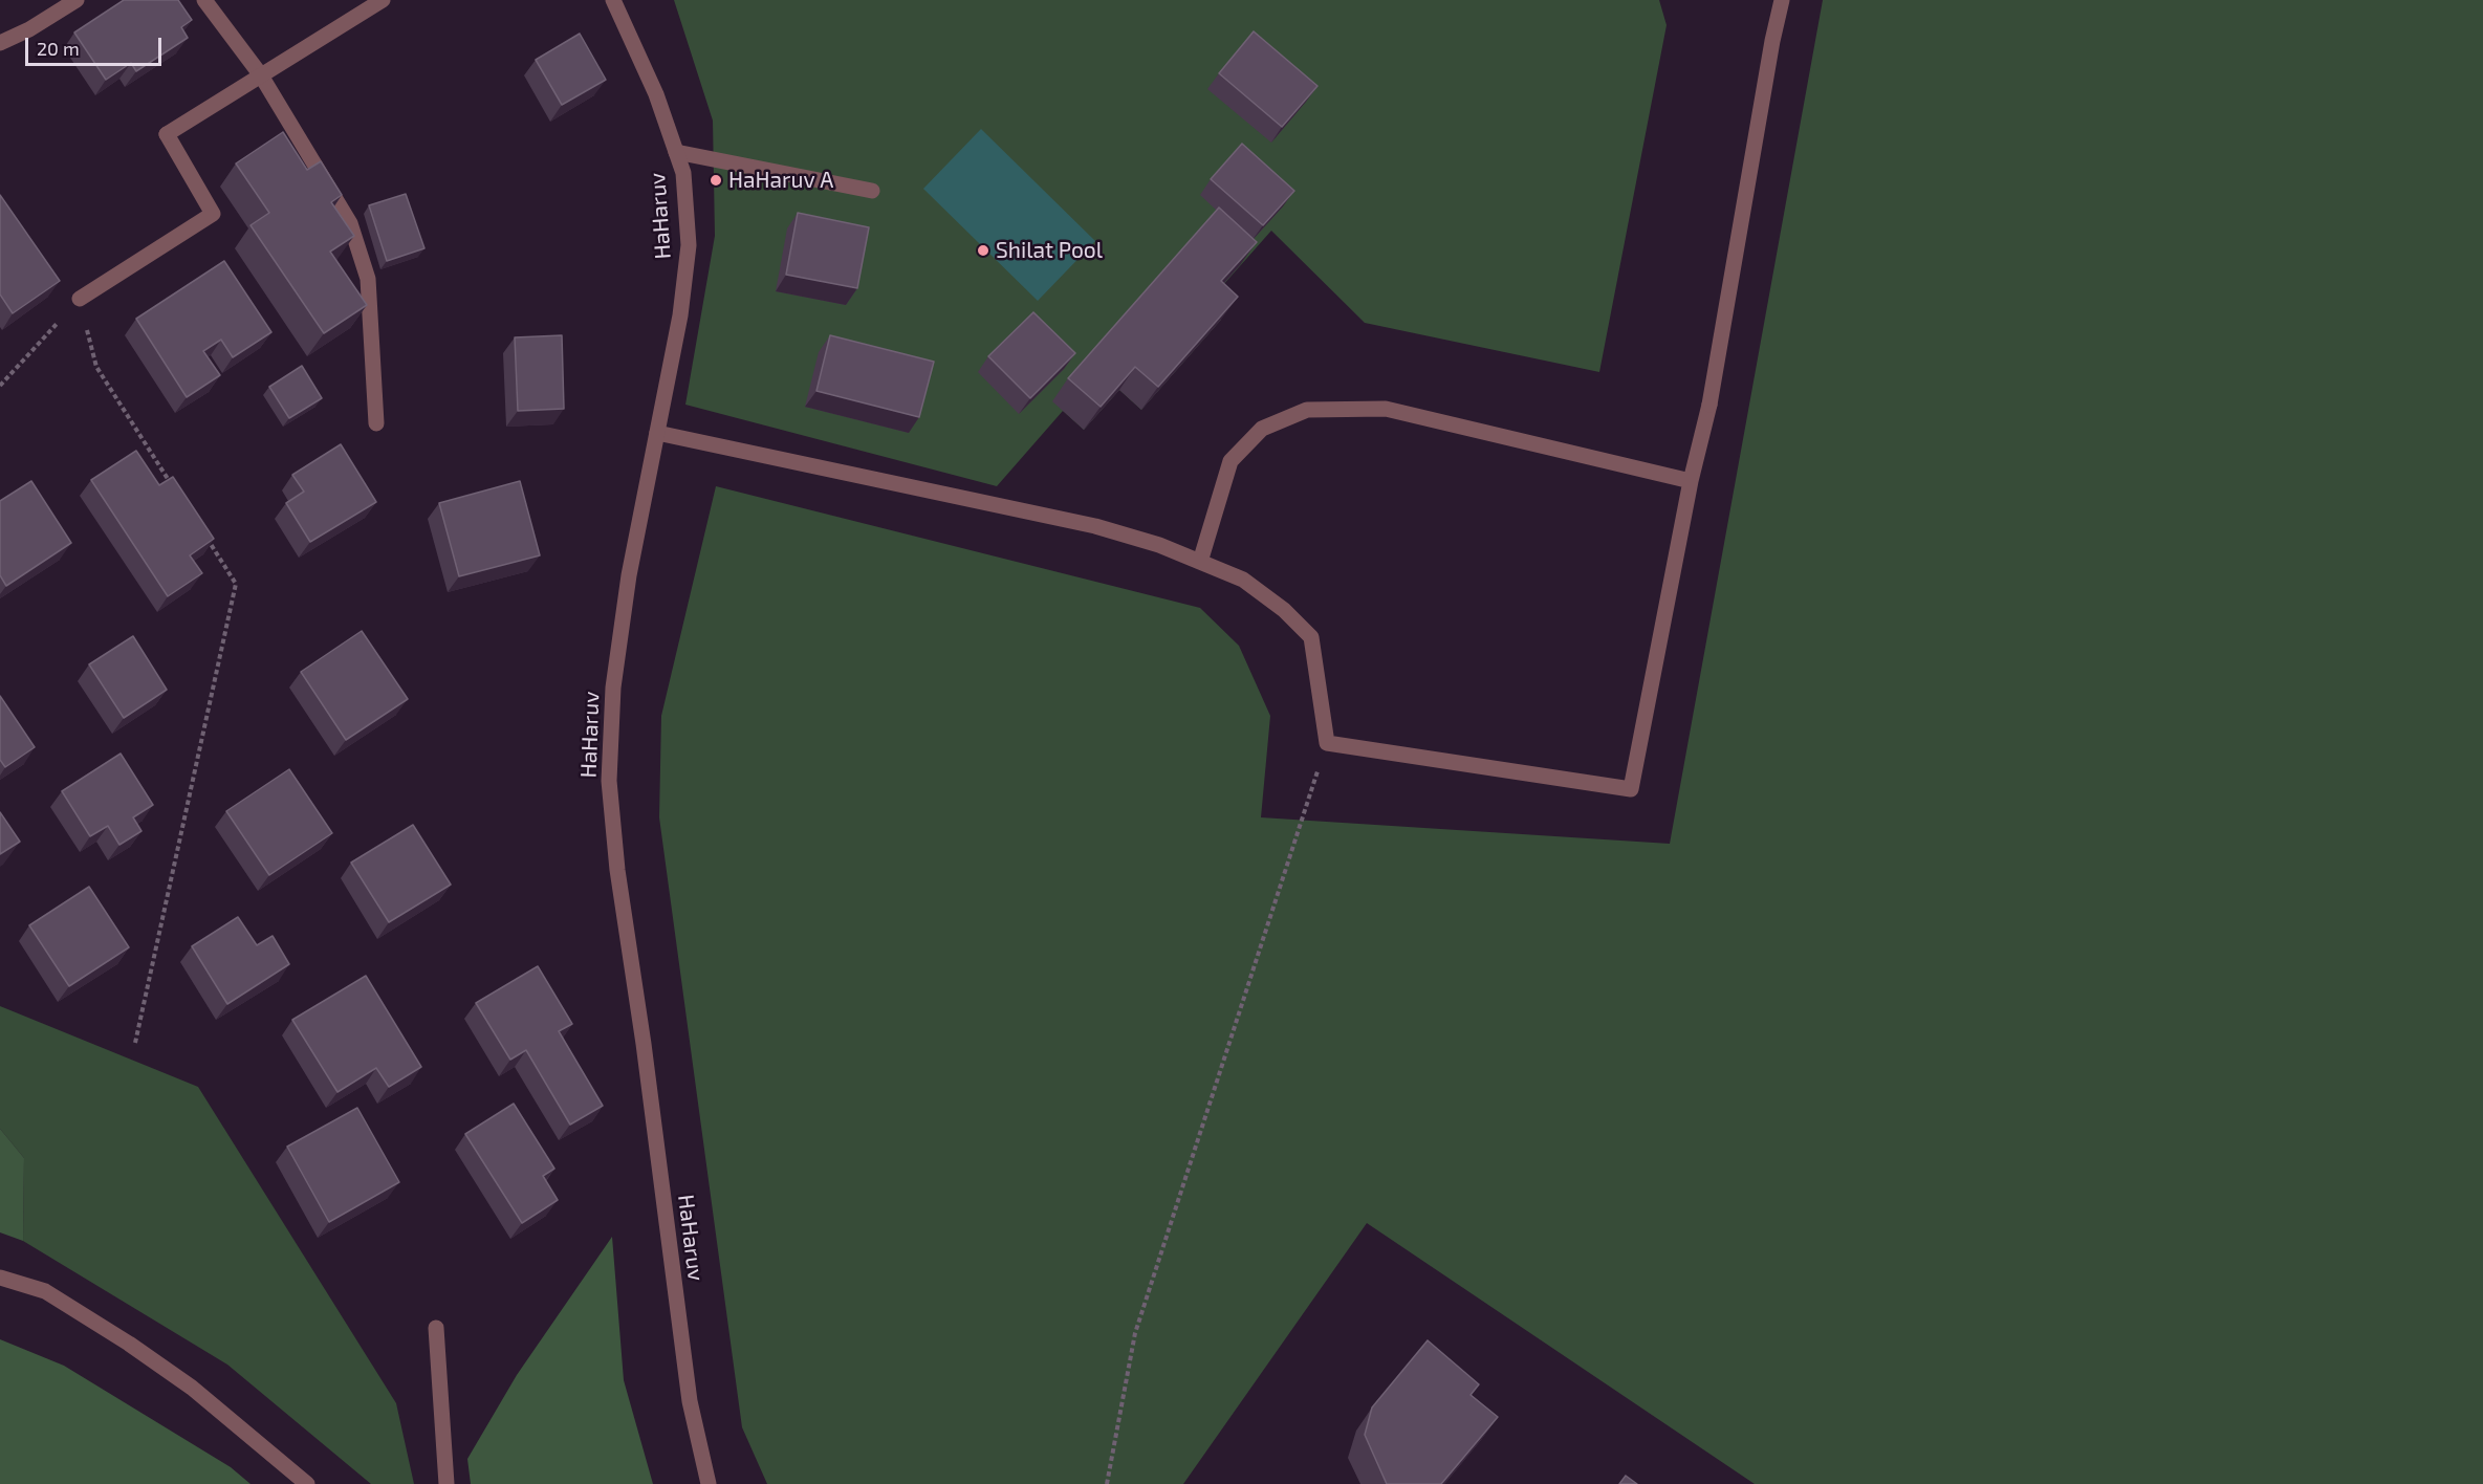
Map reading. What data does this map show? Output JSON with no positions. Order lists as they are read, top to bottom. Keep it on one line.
{"streets":{"street":["HaHaruv"]},"places":["HaHaruv A","Shilat Pool"],"scale_bar":"20 m"}
